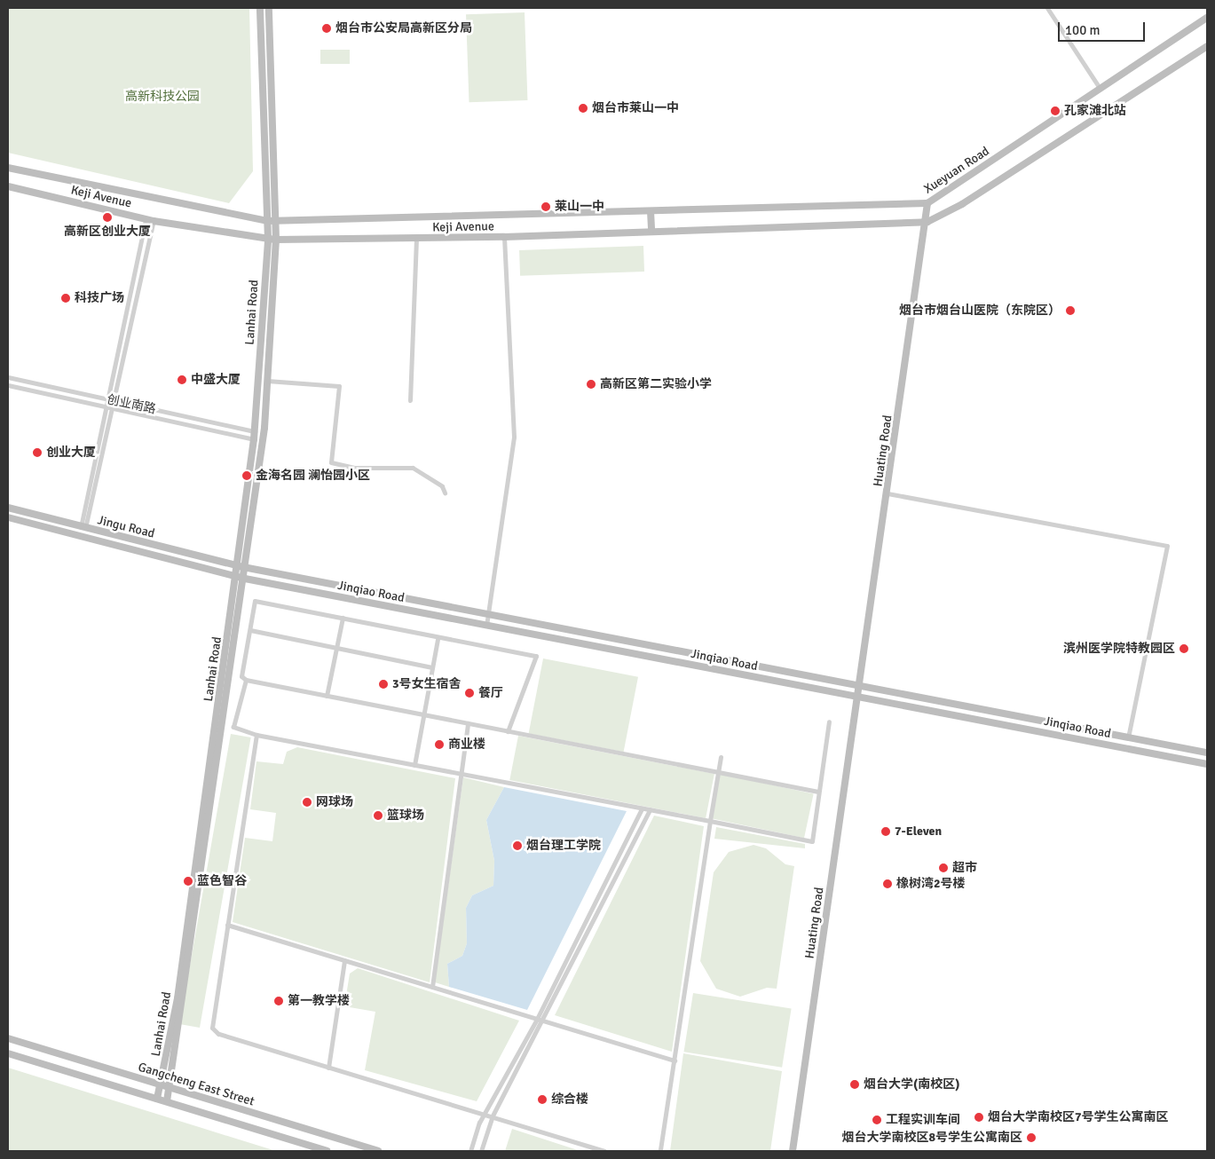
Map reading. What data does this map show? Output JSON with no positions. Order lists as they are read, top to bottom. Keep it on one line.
{"streets":{"street":["Xueyuan Road","Keji Avenue","Lanhai Road","创业南路","Huating Road","Jingu Road","Jinqiao Road","Gangcheng East Street"]},"crossings":[["Xueyuan Road","Keji Avenue"],["Xueyuan Road","Huating Road"],["Keji Avenue","Lanhai Road"],["Lanhai Road","创业南路"],["Lanhai Road","Jingu Road"],["Lanhai Road","Jinqiao Road"],["Lanhai Road","Gangcheng East Street"],["Huating Road","Jinqiao Road"],["Jingu Road","Jinqiao Road"]],"parks":["高新科技公园"],"places":["烟台市公安局高新区分局","烟台市莱山一中","孔家滩北站","莱山一中","高新区创业大厦","科技广场","烟台市烟台山医院（东院区）","中盛大厦","高新区第二实验小学","创业大厦","金海名园 澜怡园小区","滨州医学院特教园区","3号女生宿舍","餐厅","商业楼","网球场","篮球场","7-Eleven","烟台理工学院","超市","蓝色智谷","橡树湾2号楼","第一教学楼","烟台大学(南校区)","综合楼","烟台大学南校区7号学生公寓南区","工程实训车间","烟台大学南校区8号学生公寓南区"],"scale_bar":"100 m"}
